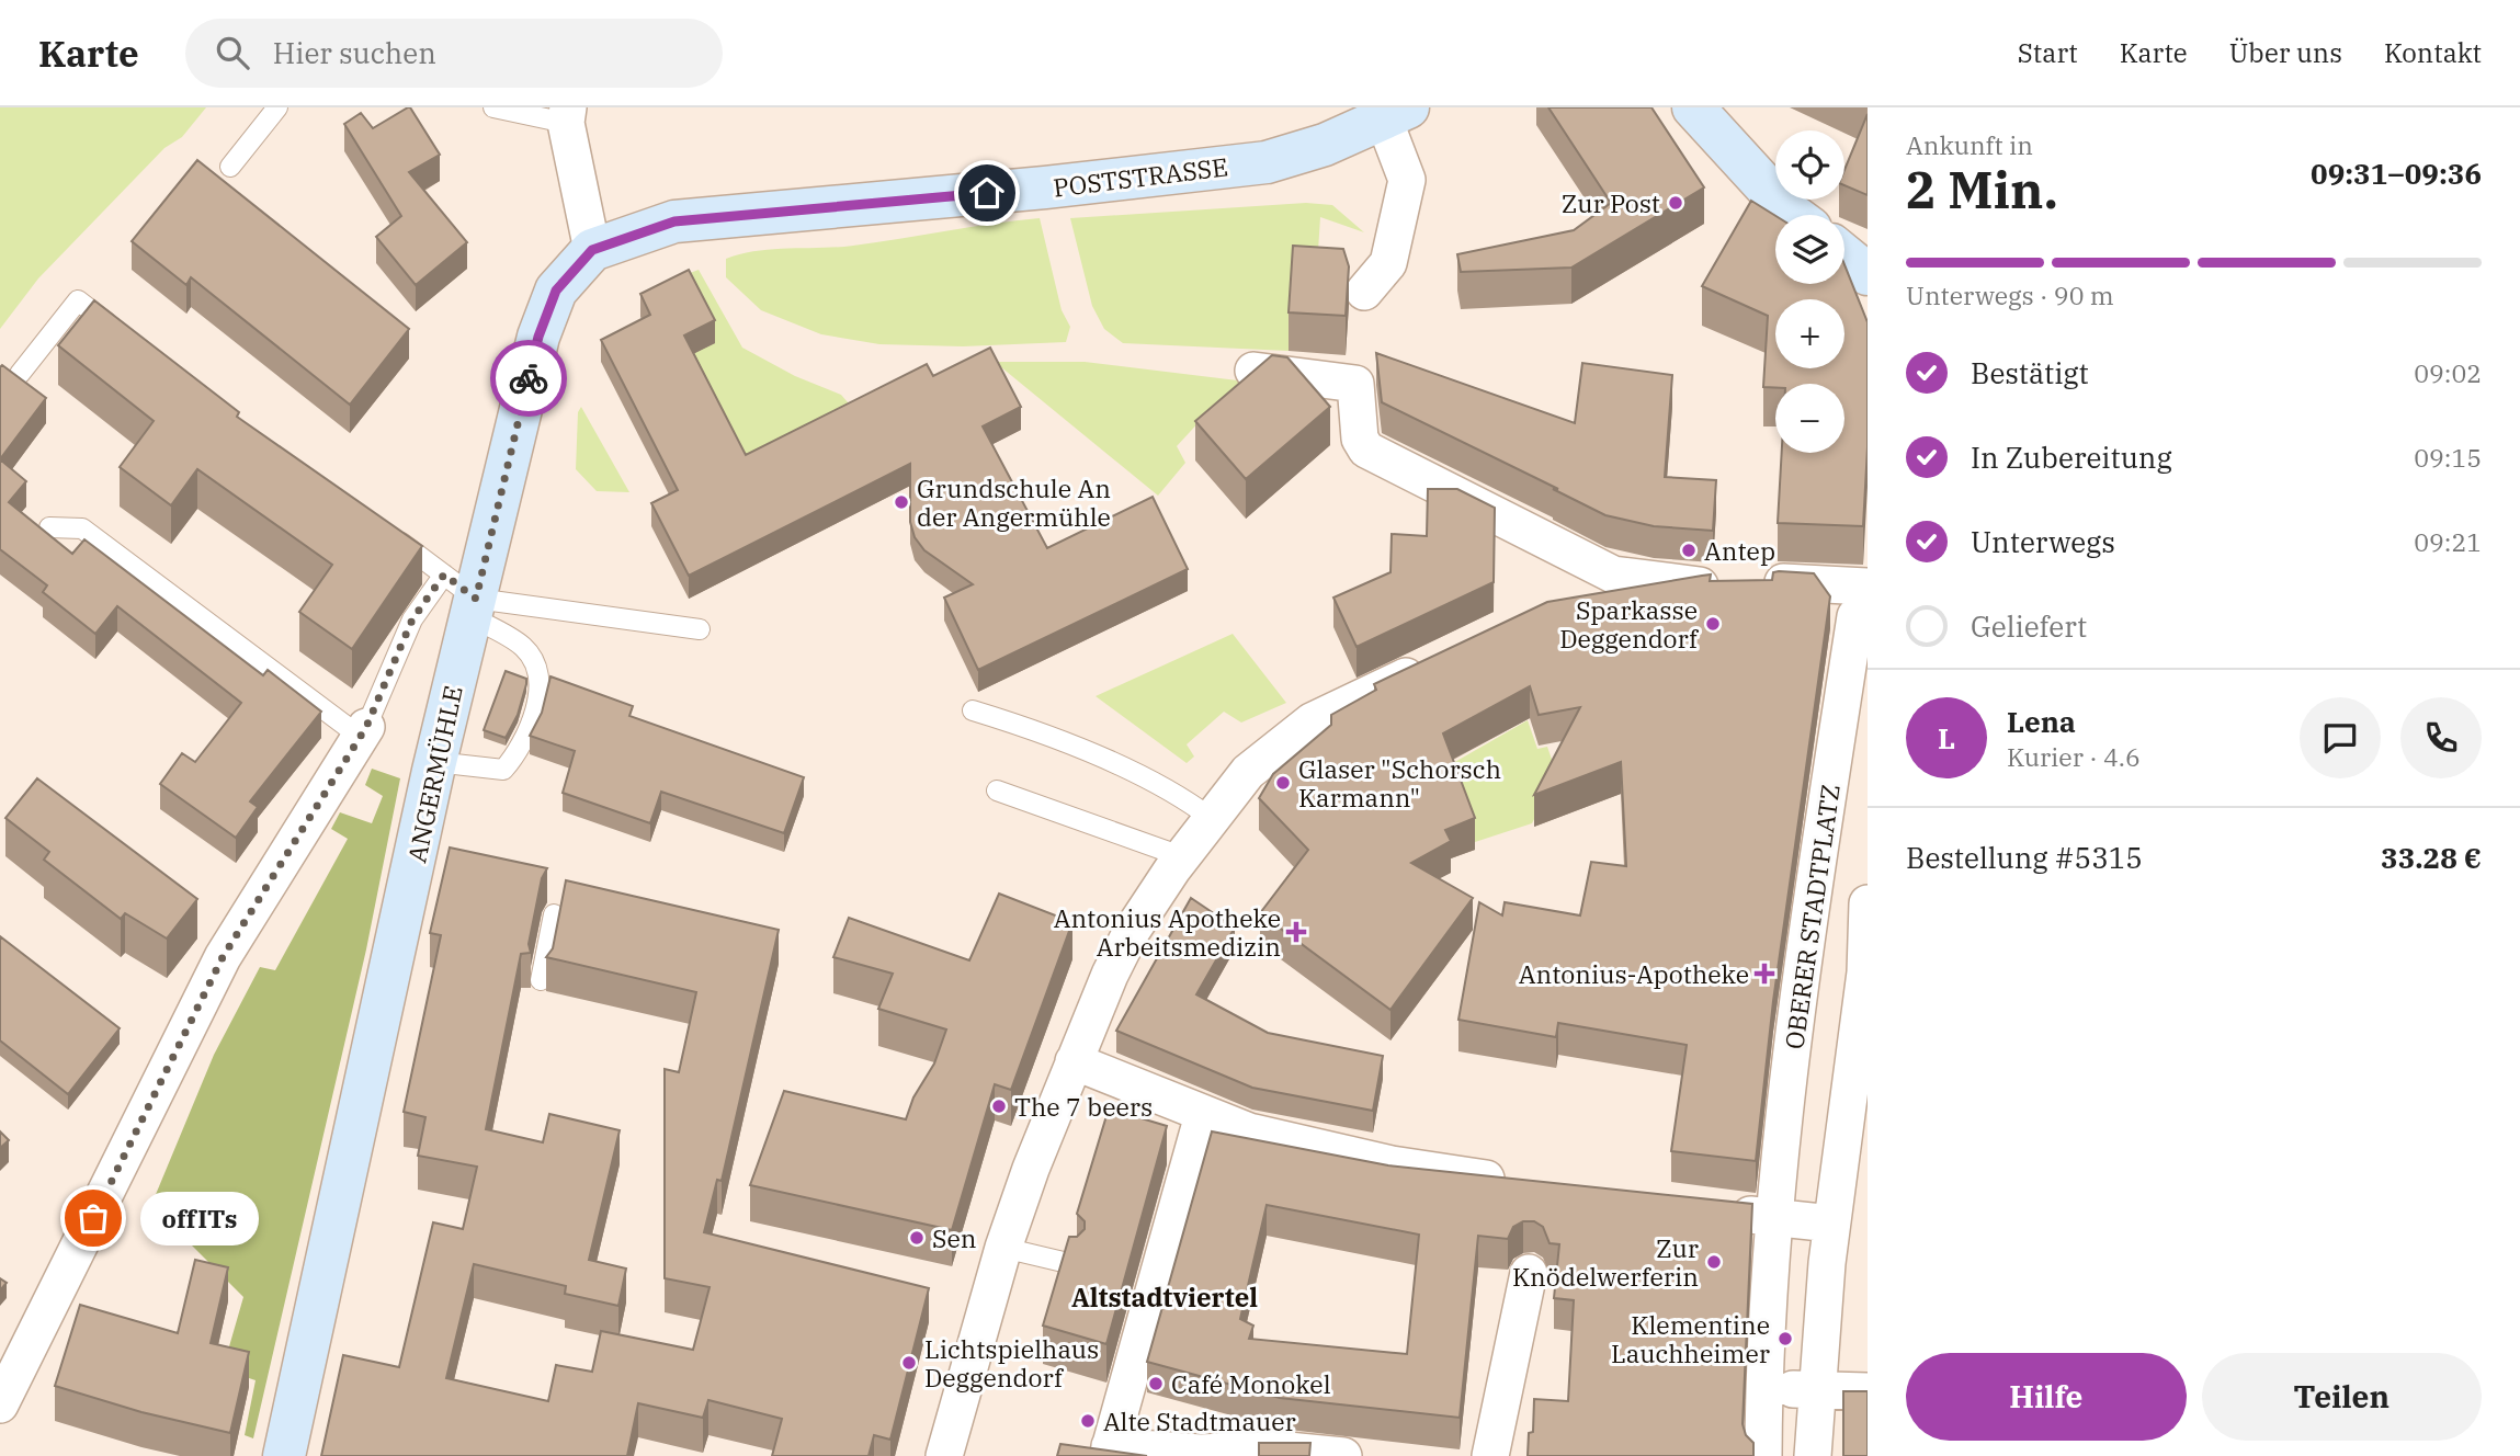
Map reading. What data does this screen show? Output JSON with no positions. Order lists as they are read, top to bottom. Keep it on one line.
{"streets":{"street":["POSTSTRASSE","ANGERMÜHLE","OBERER STADTPLATZ"]},"crossings":[["POSTSTRASSE","ANGERMÜHLE"]],"districts":["Altstadtviertel"],"places":{"other":["Zur Post","Grundschule An der Angermühle","Antep","Sparkasse Deggendorf","Glaser \"Schorsch Karmann\"","The 7 beers","offITs","Sen","Zur Knödelwerferin","Klementine Lauchheimer","Lichtspielhaus Deggendorf","Café Monokel","Alte Stadtmauer"],"health":["Antonius Apotheke Arbeitsmedizin","Antonius-Apotheke"]},"page":{"header":"Karte","search":"Hier suchen","nav":["Start","Karte","Über uns","Kontakt"],"heading":["2 Min.","Ankunft in","09:31–09:36"],"panel":["Lena","Kurier · 4.6","Bestellung #5315","33.28 €"],"map_buttons":["+","−"],"bar":"Unterwegs · 90 m","list":[["Bestätigt","09:02"],["In Zubereitung","09:15"],["Unterwegs","09:21"],"Geliefert"],"round":"L","bubble":"offITs","buttons":["Hilfe","Teilen"]}}
